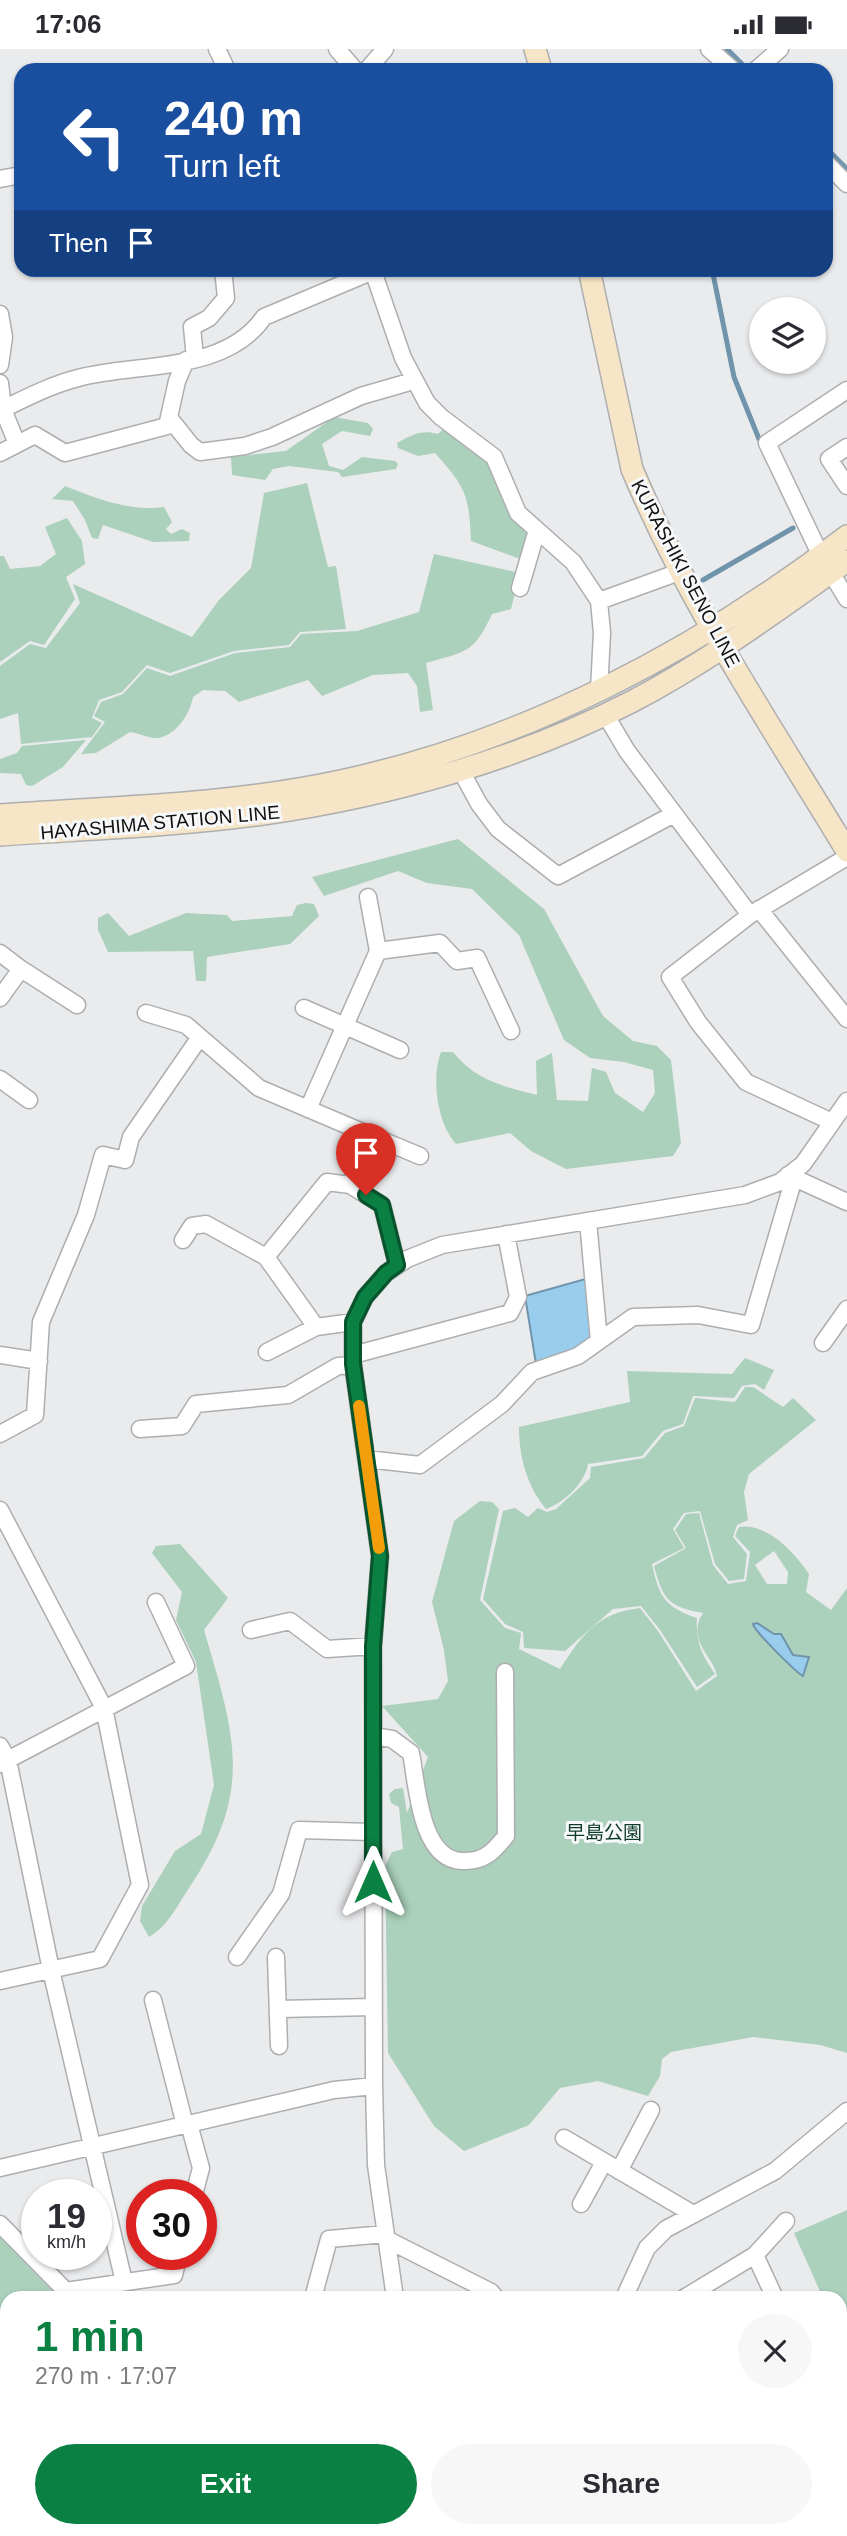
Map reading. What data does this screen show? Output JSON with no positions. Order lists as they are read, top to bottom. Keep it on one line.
{"streets":{"main road":["KURASHIKI SENO LINE","HAYASHIMA STATION LINE"]},"crossings":[["KURASHIKI SENO LINE","HAYASHIMA STATION LINE"]],"parks":["早島公園"],"page":{"status":"17:06","turn":["240 m","Turn left"],"then":"Then","speed":"19 km/h","limit":"30","heading":["1 min","270 m · 17:07"],"buttons":["Exit","Share"]}}
